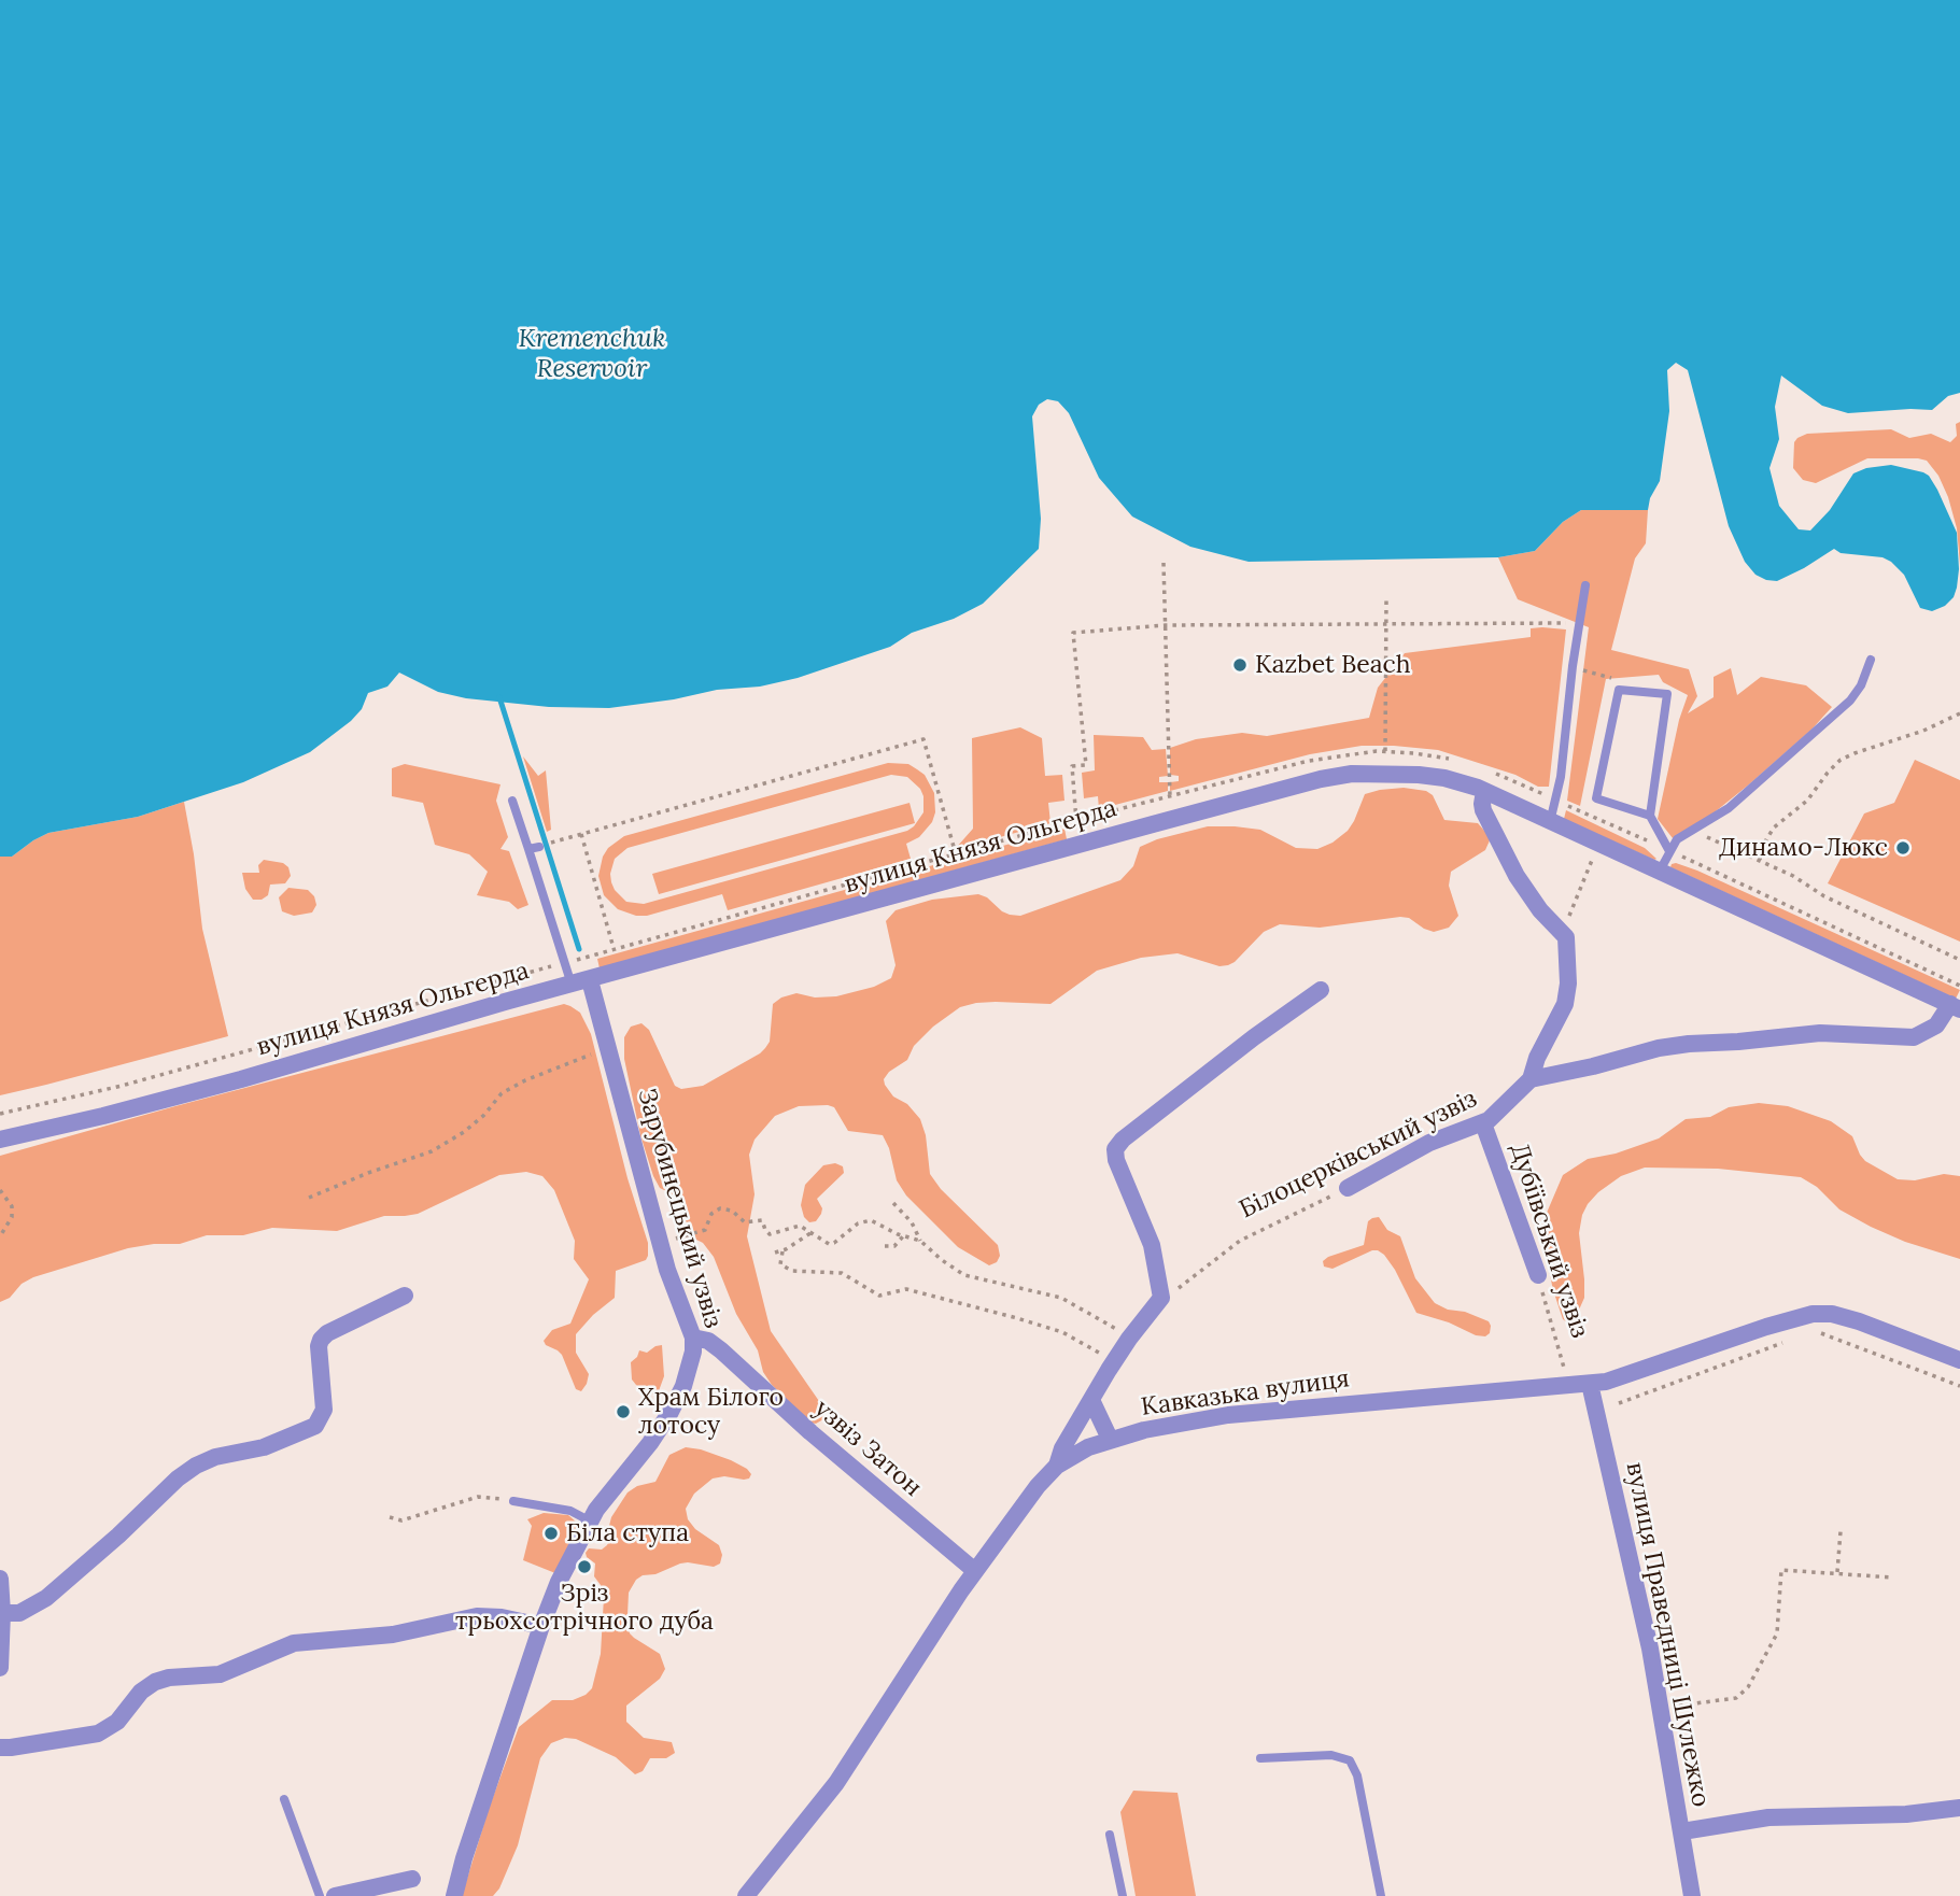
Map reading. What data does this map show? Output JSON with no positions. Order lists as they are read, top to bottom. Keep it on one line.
{"streets":{"street":["вулиця Князя Ольгерда","Білоцерківський узвіз","Зарубинецький узвіз","Дубіївський узвіз","Кавказька вулиця","узвіз Затон","вулиця Праведниці Шулежко"]},"crossings":[["вулиця Князя Ольгерда","Білоцерківський узвіз"],["вулиця Князя Ольгерда","Зарубинецький узвіз"],["Білоцерківський узвіз","Дубіївський узвіз"],["Зарубинецький узвіз","узвіз Затон"],["Кавказька вулиця","узвіз Затон"],["Кавказька вулиця","вулиця Праведниці Шулежко"]],"water":["Kremenchuk Reservoir"],"places":["Kazbet Beach","Динамо-Люкс","Храм Білого лотосу","Біла ступа","Зріз трьохсотрічного дуба"]}
